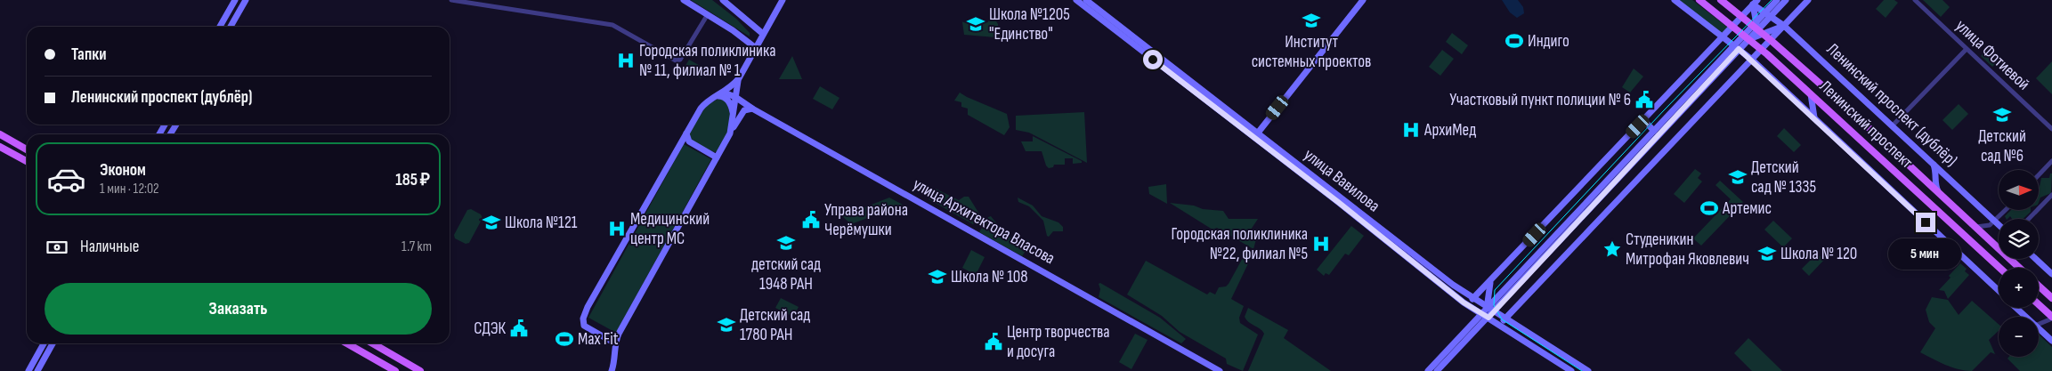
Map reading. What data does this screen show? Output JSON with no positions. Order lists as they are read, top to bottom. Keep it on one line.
{"streets":{"main road":["Ленинский проспект"],"street":["улица Фотиевой","Ленинский проспект (дублёр)","улица Вавилова","улица Архитектора Власова"]},"places":{"school or university":["Институт системных проектов","Школа №1205 \"Единство\"","Детский сад №6","Детский сад № 1335","Школа №121","детский сад 1948 РАН","Школа № 120","Школа № 108","Детский сад 1780 РАН"],"sports":["Индиго","Артемис","Max Fit"],"hospital":["Городская поликлиника № 11, филиал № 1","АрхиМед","Медицинский центр МС","Городская поликлиника №22, филиал №5"],"public building":["Участковый пункт полиции № 6","Управа района Черёмушки","СДЭК","Центр творчества и досуга"],"place":["Студеникин Митрофан Яковлевич"]},"north":"right","page":{"banner":["Тапки","Ленинский проспект (дублёр)"],"list":[{"name":"Эконом","note":"1 мин · 12:02","value":"185 ₽"}],"map_buttons":["+","−"],"pay":["Наличные","1.7 km"],"bubble":"5 мин","buttons":"Заказать"}}
